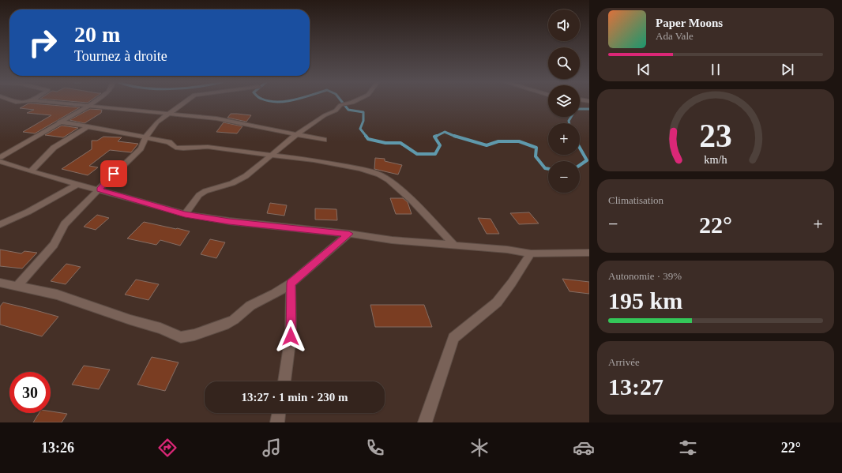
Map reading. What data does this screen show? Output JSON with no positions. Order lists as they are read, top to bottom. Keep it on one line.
{"page":{"map_buttons":["+","−"],"turn":["20 m","Tournez à droite"],"song":["Paper Moons","Ada Vale"],"tile":["Climatisation",["Autonomie · 39%","195 km"],["Arrivée","13:27"]],"heat":["−","22°","+"],"limit":"30","trip":"13:27 · 1 min · 230 m","tabs":["13:26","22°"],"gauge":["23","km/h"]}}
